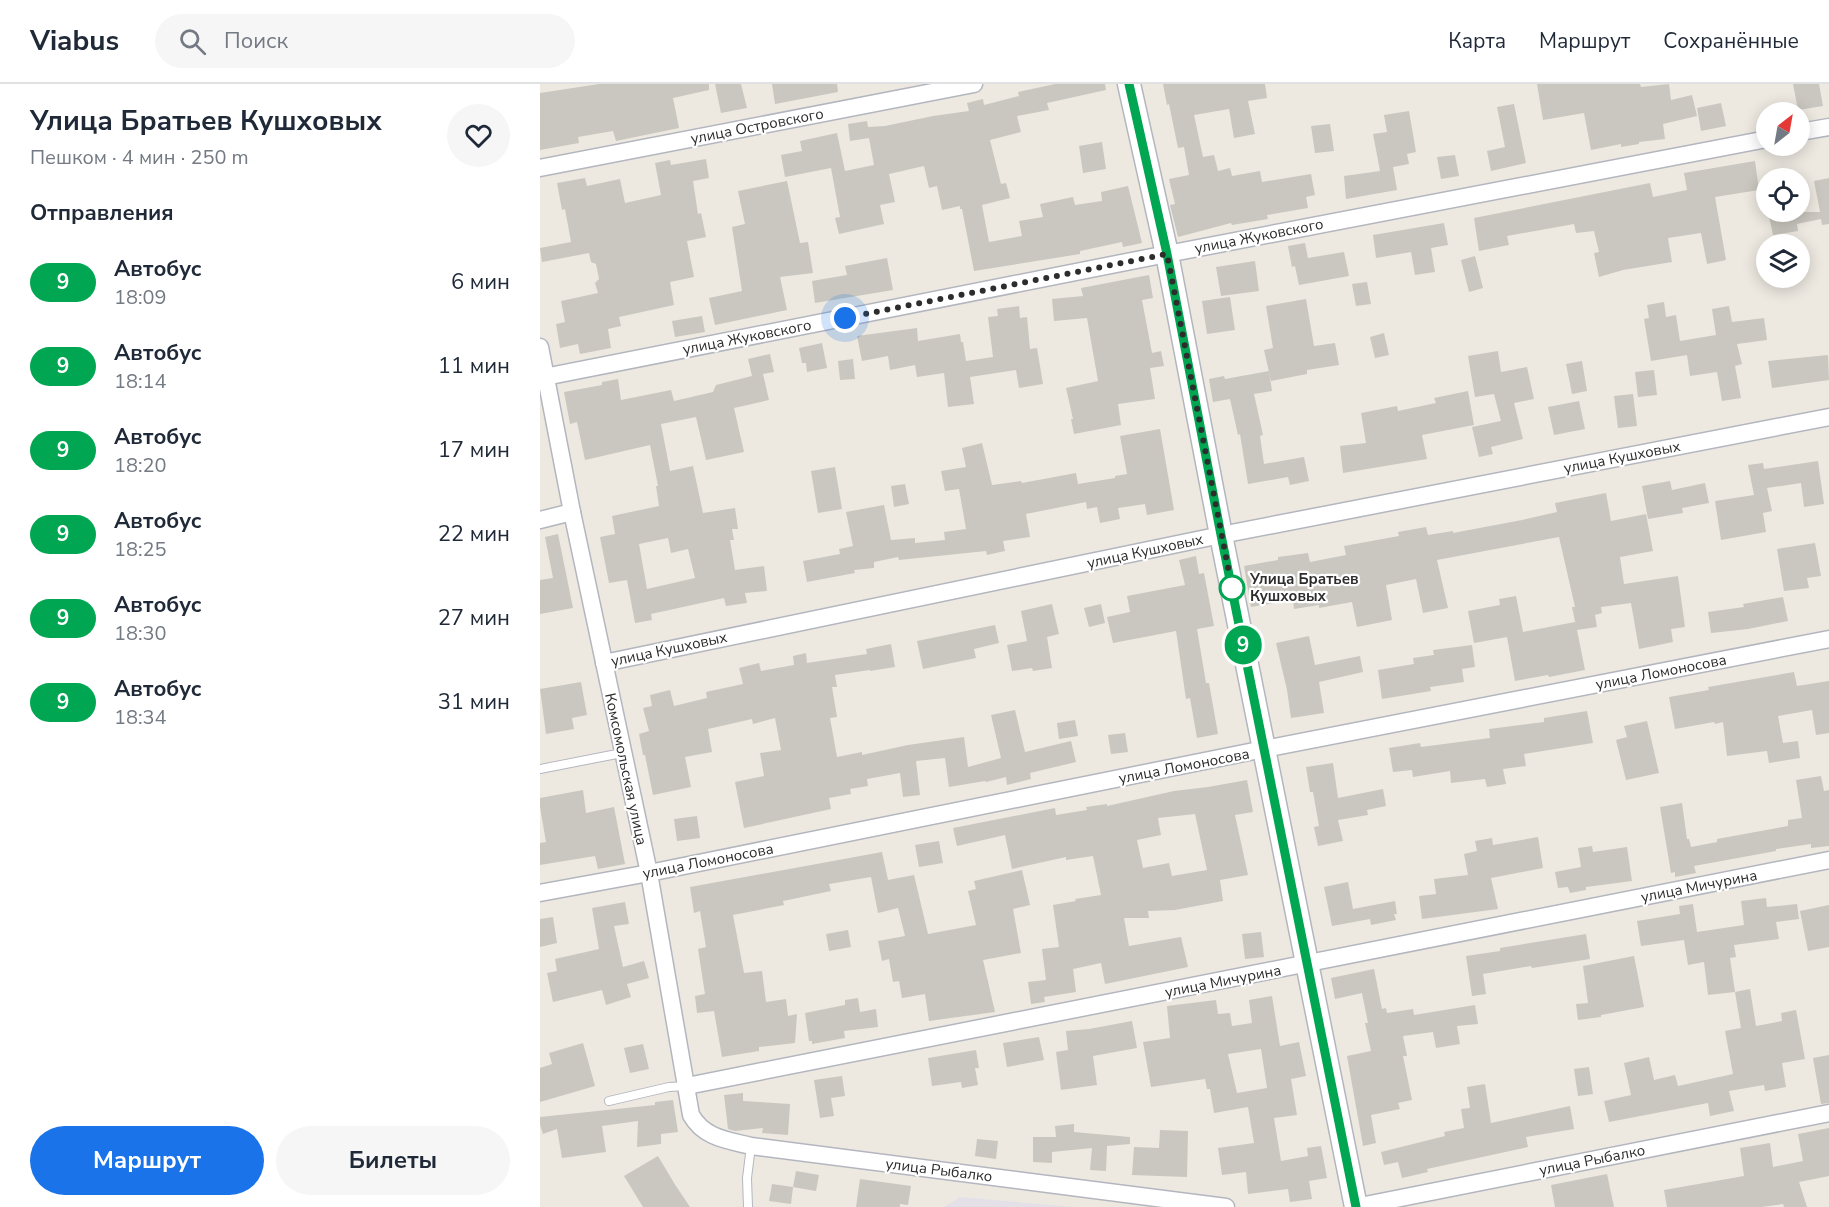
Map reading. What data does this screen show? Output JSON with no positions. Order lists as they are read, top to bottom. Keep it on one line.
{"streets":{"street":["улица Островского","улица Жуковского","улица Кушховых","улица Ломоносова","Комсомольская улица","улица Мичурина","улица Рыбалко"]},"crossings":[["улица Жуковского","Комсомольская улица"],["улица Кушховых","Комсомольская улица"],["улица Ломоносова","Комсомольская улица"],["Комсомольская улица","улица Мичурина"],["Комсомольская улица","улица Рыбалко"],["улица Мичурина","улица Рыбалко"]],"places":["Улица Братьев Кушховых"],"lines":["bus line 9"],"north":"top right","page":{"header":"Viabus","search":"Поиск","nav":["Карта","Маршрут","Сохранённые"],"heading":[["Улица Братьев Кушховых","Пешком · 4 мин · 250 m"],"Отправления"],"on_map":"9","list":[{"mark":"9","name":"Автобус","note":"18:09","value":"6 мин"},{"mark":"9","name":"Автобус","note":"18:14","value":"11 мин"},{"mark":"9","name":"Автобус","note":"18:20","value":"17 мин"},{"mark":"9","name":"Автобус","note":"18:25","value":"22 мин"},{"mark":"9","name":"Автобус","note":"18:30","value":"27 мин"},{"mark":"9","name":"Автобус","note":"18:34","value":"31 мин"}],"buttons":["Маршрут","Билеты"]}}
